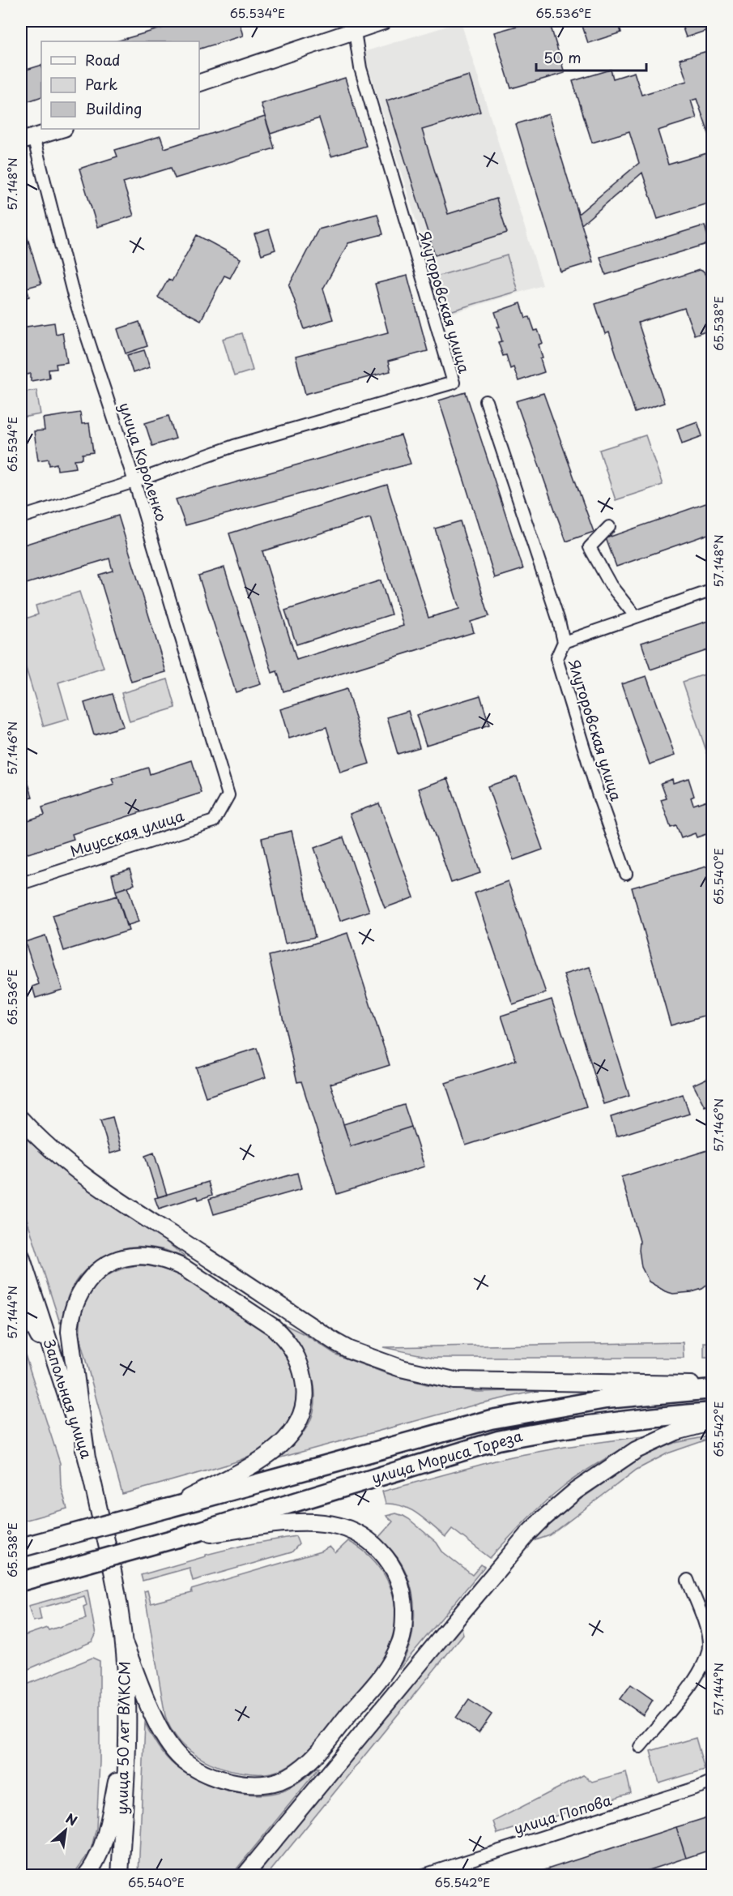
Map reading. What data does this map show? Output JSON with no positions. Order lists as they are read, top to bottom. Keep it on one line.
{"streets":{"main road":["улица Мориса Тореза"],"street":["Ялуторовская улица","улица Короленко","Миусская улица","Запольная улица","улица 50 лет ВЛКСМ","улица Попова"]},"crossings":[["Ялуторовская улица","улица Короленко"],["улица Короленко","Миусская улица"],["Запольная улица","улица 50 лет ВЛКСМ"]],"legend":["Road","Park","Building"],"scale_bar":"50 m","north":"top right","coordinates":["65.534°E","65.536°E","57.148°N","65.538°E","57.146°N","65.540°E","57.144°N","65.542°E"]}
